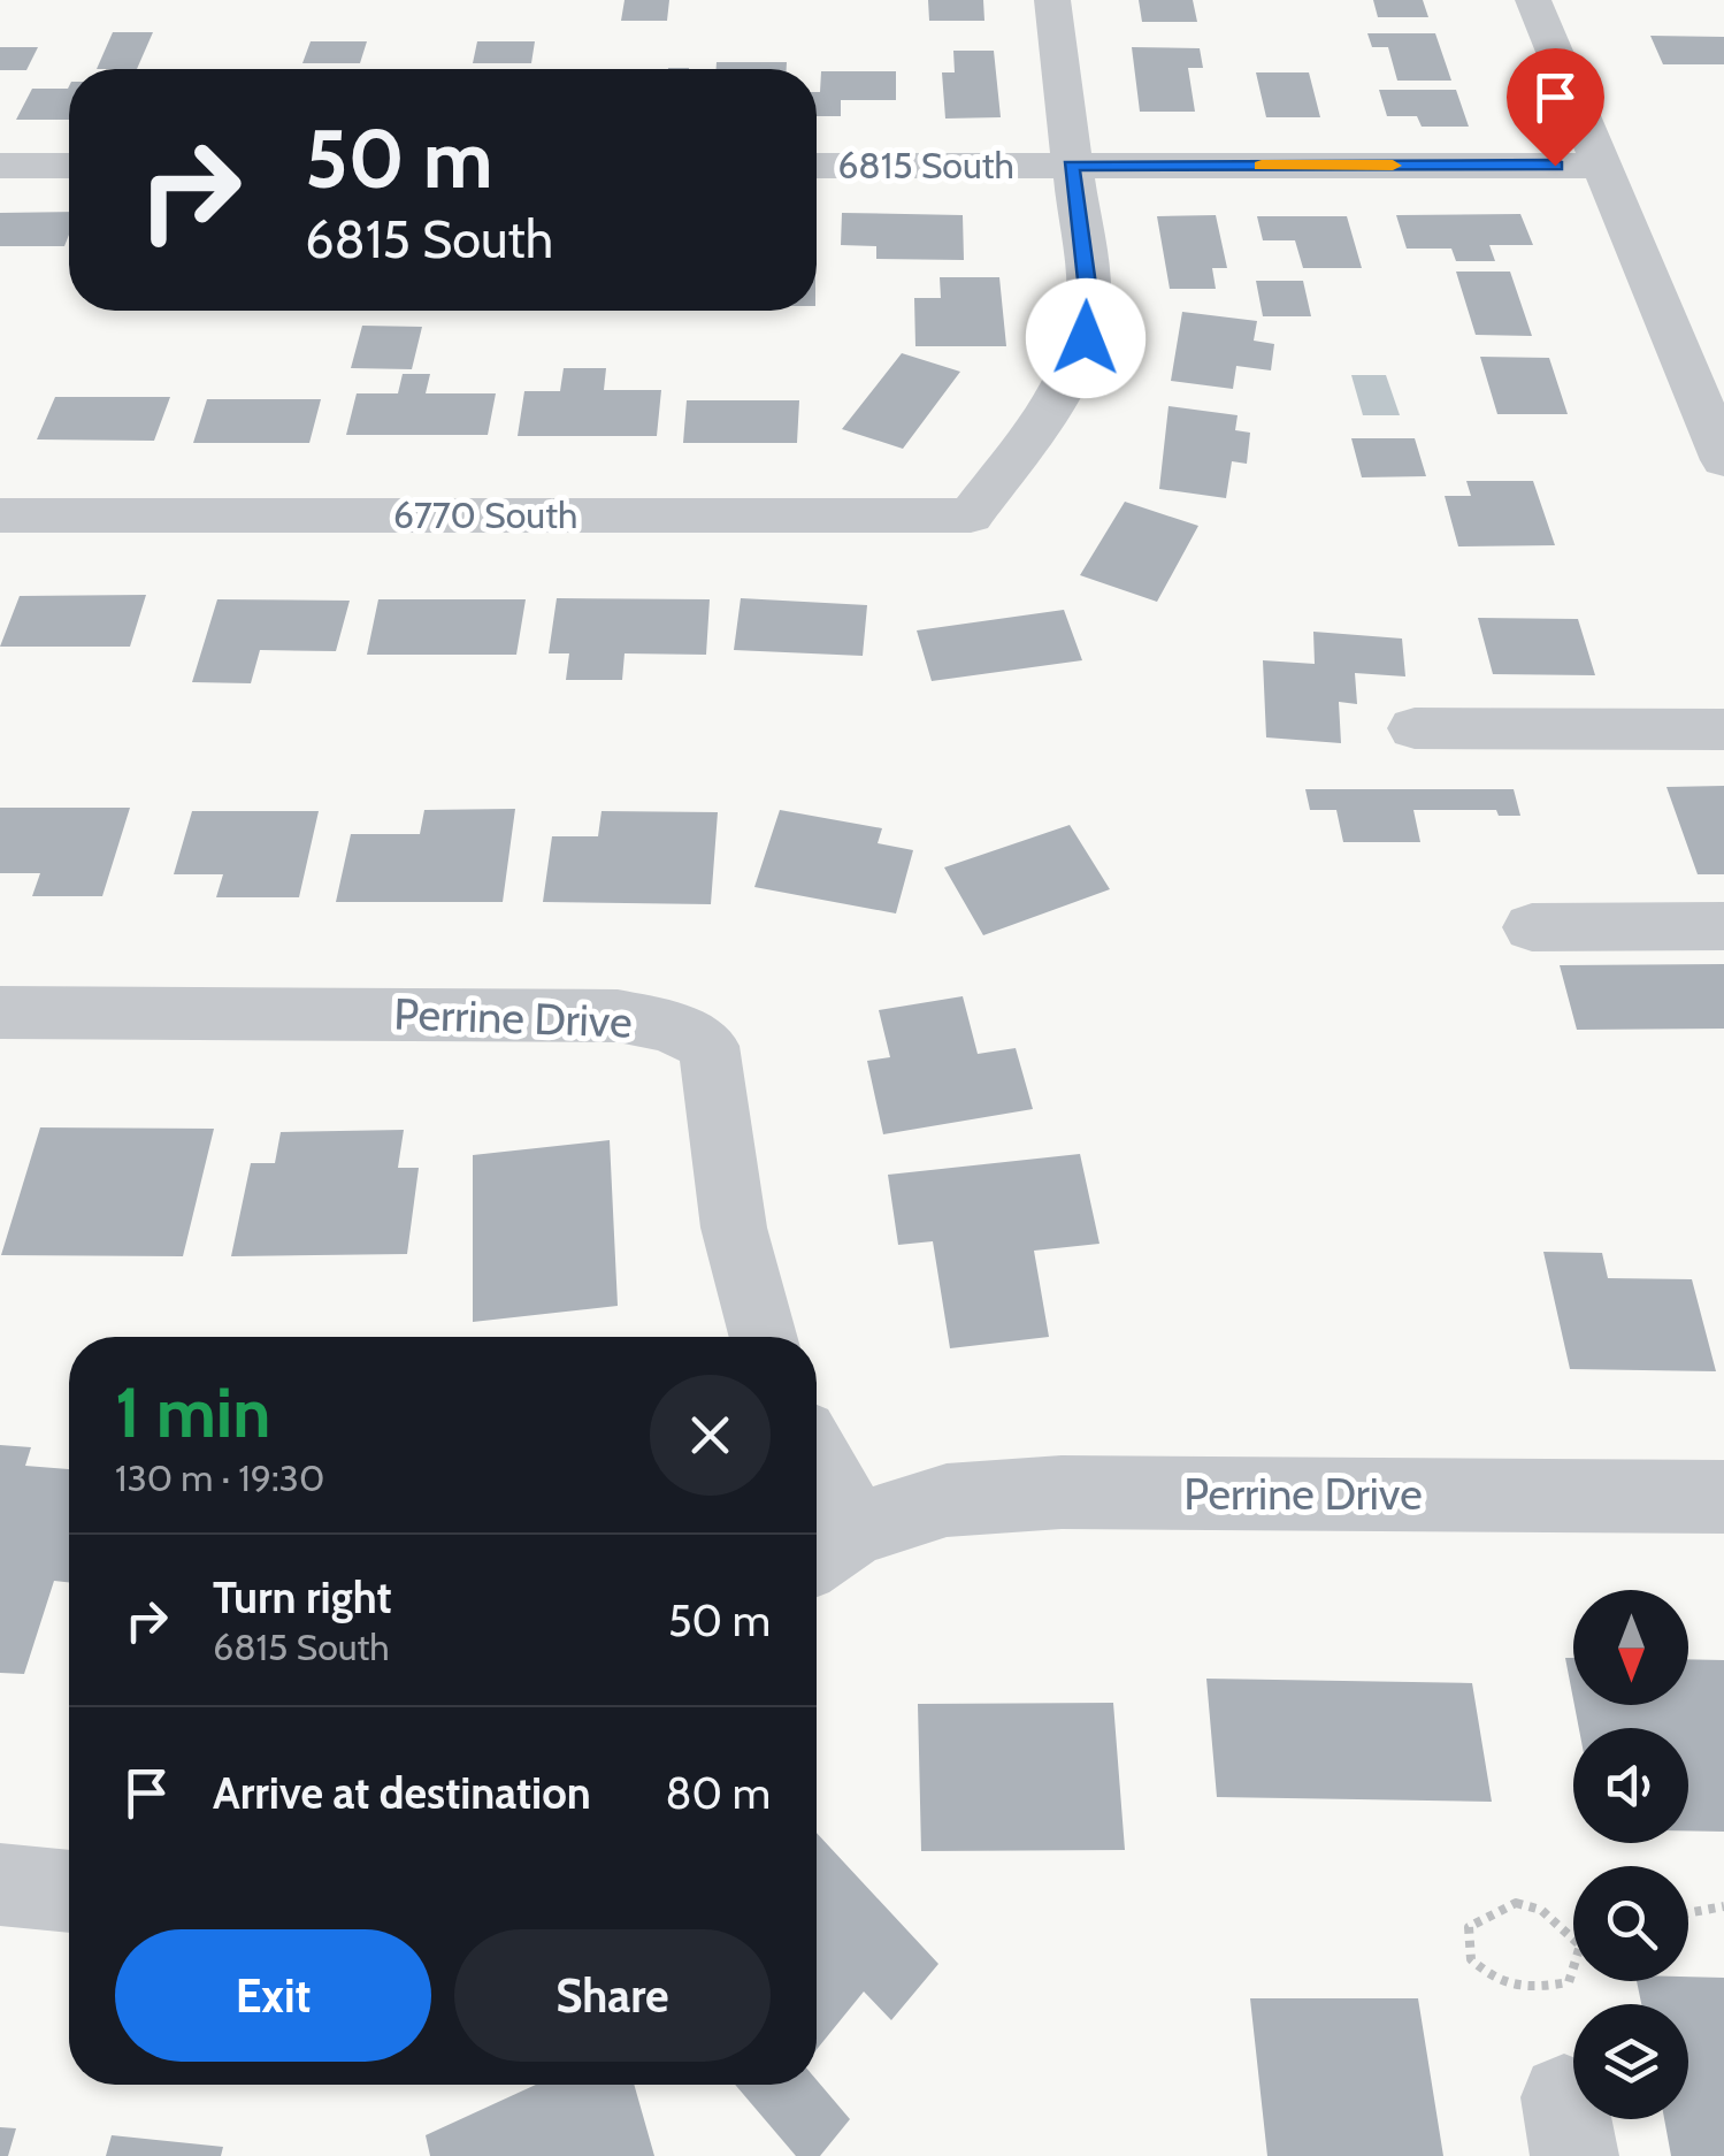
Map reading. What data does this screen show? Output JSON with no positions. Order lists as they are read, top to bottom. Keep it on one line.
{"streets":{"street":["6815 South","6770 South","Perrine Drive"]},"crossings":[["6815 South","6770 South"]],"north":"bottom","page":{"turn":["50 m","6815 South"],"heading":["1 min","130 m · 19:30"],"list":[{"name":"Turn right","note":"6815 South","value":"50 m"},{"name":"Arrive at destination","value":"80 m"}],"buttons":["Exit","Share"]}}
